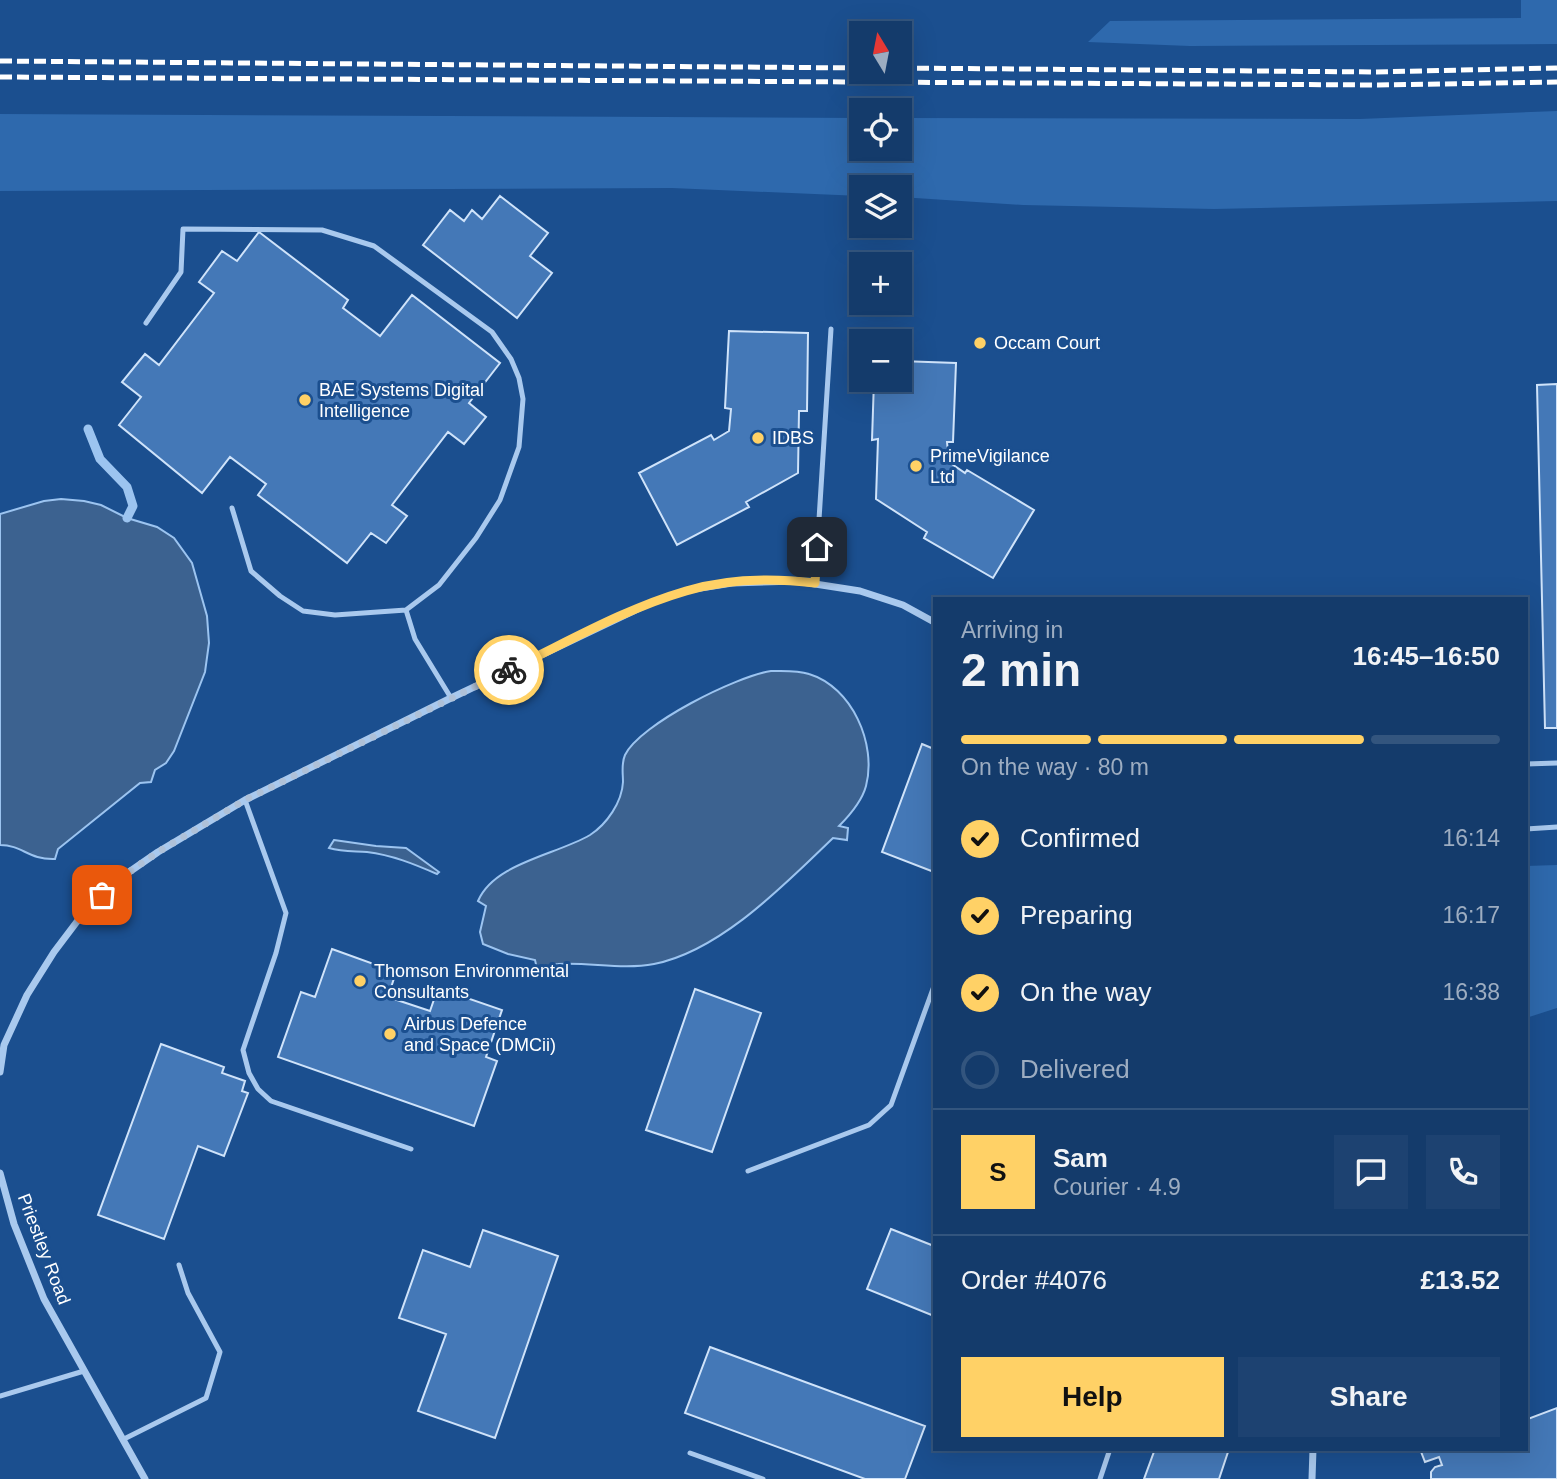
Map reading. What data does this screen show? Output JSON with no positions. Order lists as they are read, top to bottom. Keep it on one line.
{"streets":{"street":["Priestley Road"]},"places":["Occam Court","BAE Systems Digital Intelligence","IDBS","PrimeVigilance Ltd","Thomson Environmental Consultants","Airbus Defence and Space (DMCii)"],"north":"top","page":{"map_buttons":["+","−"],"heading":["2 min","Arriving in","16:45–16:50"],"panel":["Sam","Courier · 4.9","Order #4076","£13.52"],"bar":"On the way · 80 m","list":[["Confirmed","16:14"],["Preparing","16:17"],["On the way","16:38"],"Delivered"],"round":"S","buttons":["Help","Share"]}}
